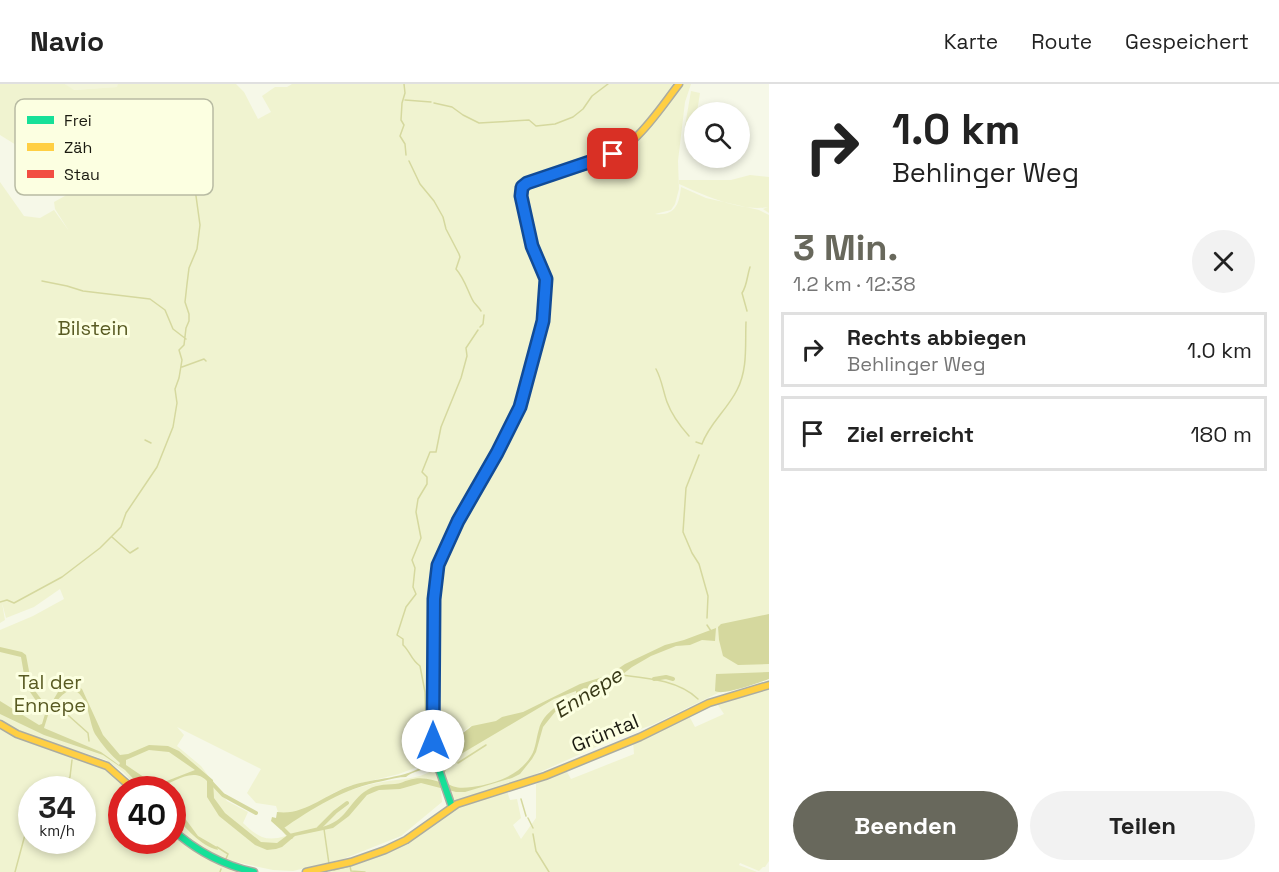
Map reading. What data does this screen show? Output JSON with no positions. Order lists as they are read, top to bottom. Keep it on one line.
{"streets":{"street":["Grüntal"]},"water":["Ennepe"],"parks":["Bilstein","Tal der Ennepe"],"legend":["Frei","Zäh","Stau"],"page":{"header":"Navio","nav":["Karte","Route","Gespeichert"],"turn":["1.0 km","Behlinger Weg"],"heading":["3 Min.","1.2 km · 12:38"],"list":[{"name":"Rechts abbiegen","note":"Behlinger Weg","value":"1.0 km"},{"name":"Ziel erreicht","value":"180 m"}],"speed":"34 km/h","limit":"40","buttons":["Beenden","Teilen"]}}
